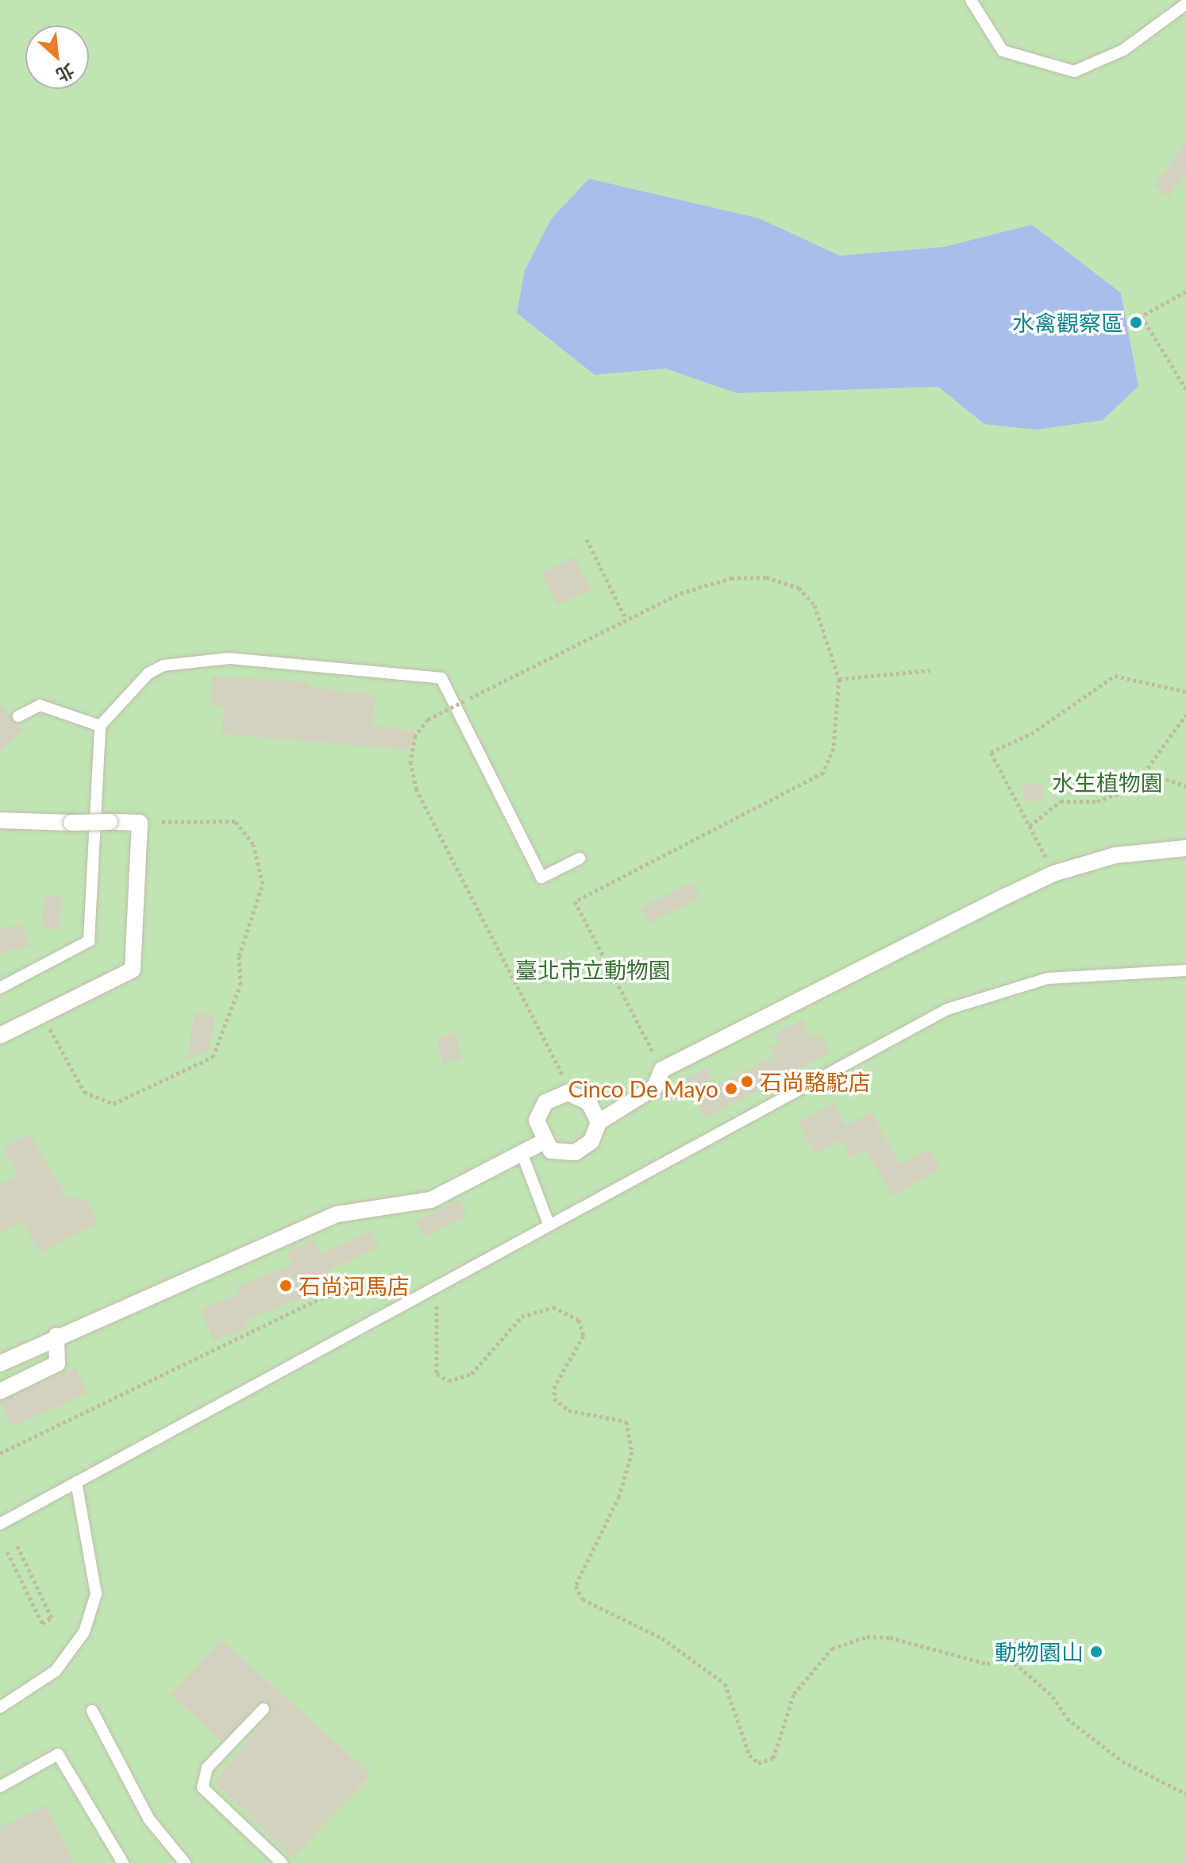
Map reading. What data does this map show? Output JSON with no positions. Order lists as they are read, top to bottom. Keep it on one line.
{"parks":["水生植物園","臺北市立動物園"],"places":["水禽觀察區","石尚駱駝店","Cinco De Mayo","石尚河馬店","動物園山"],"north":"bottom right"}
